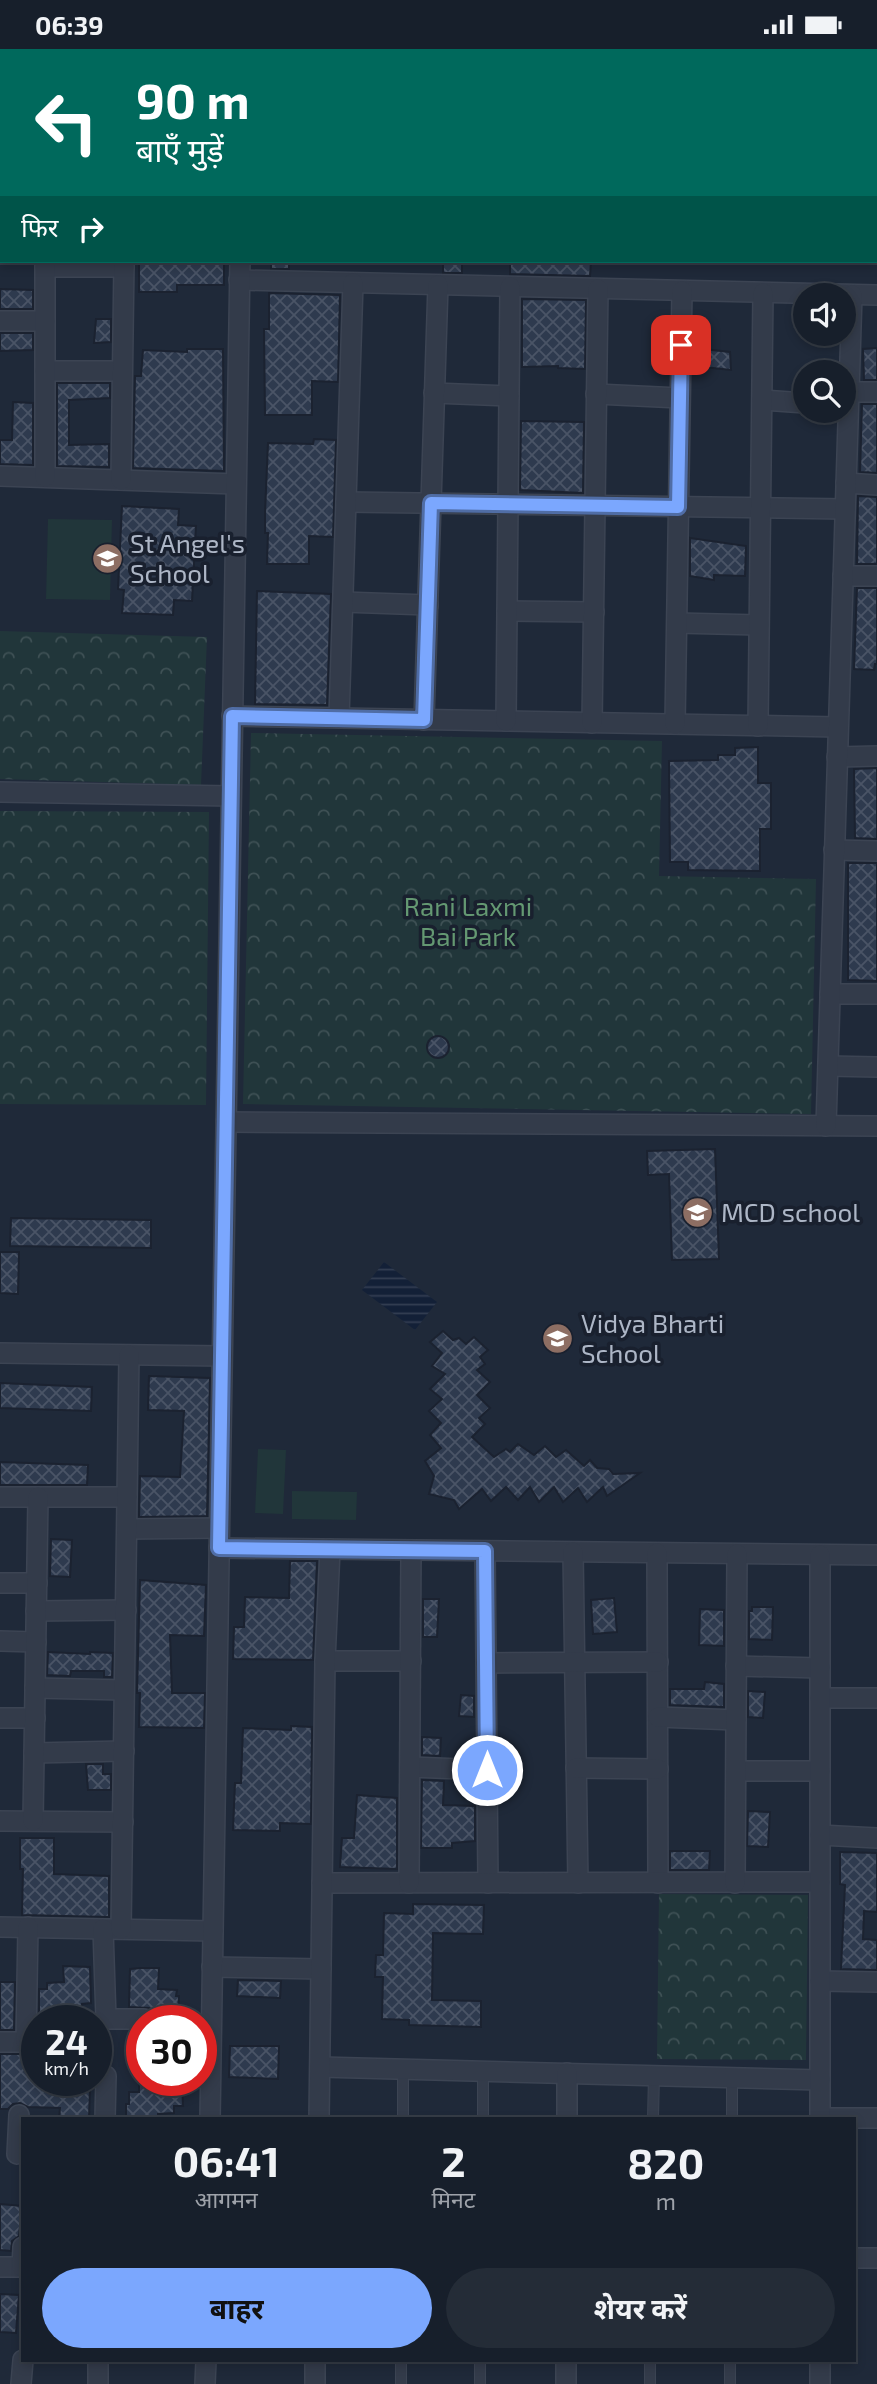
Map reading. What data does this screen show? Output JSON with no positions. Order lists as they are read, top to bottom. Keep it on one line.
{"parks":["Rani Laxmi Bai Park"],"places":{"school or university":["St Angel's School","MCD school","Vidya Bharti School"]},"page":{"status":"06:39","turn":["90 m","बाएँ मुड़ें"],"then":"फिर","speed":"24 km/h","limit":"30","eta":["06:41","आगमन","2","मिनट","820","m"],"buttons":["बाहर","शेयर करें"]}}
